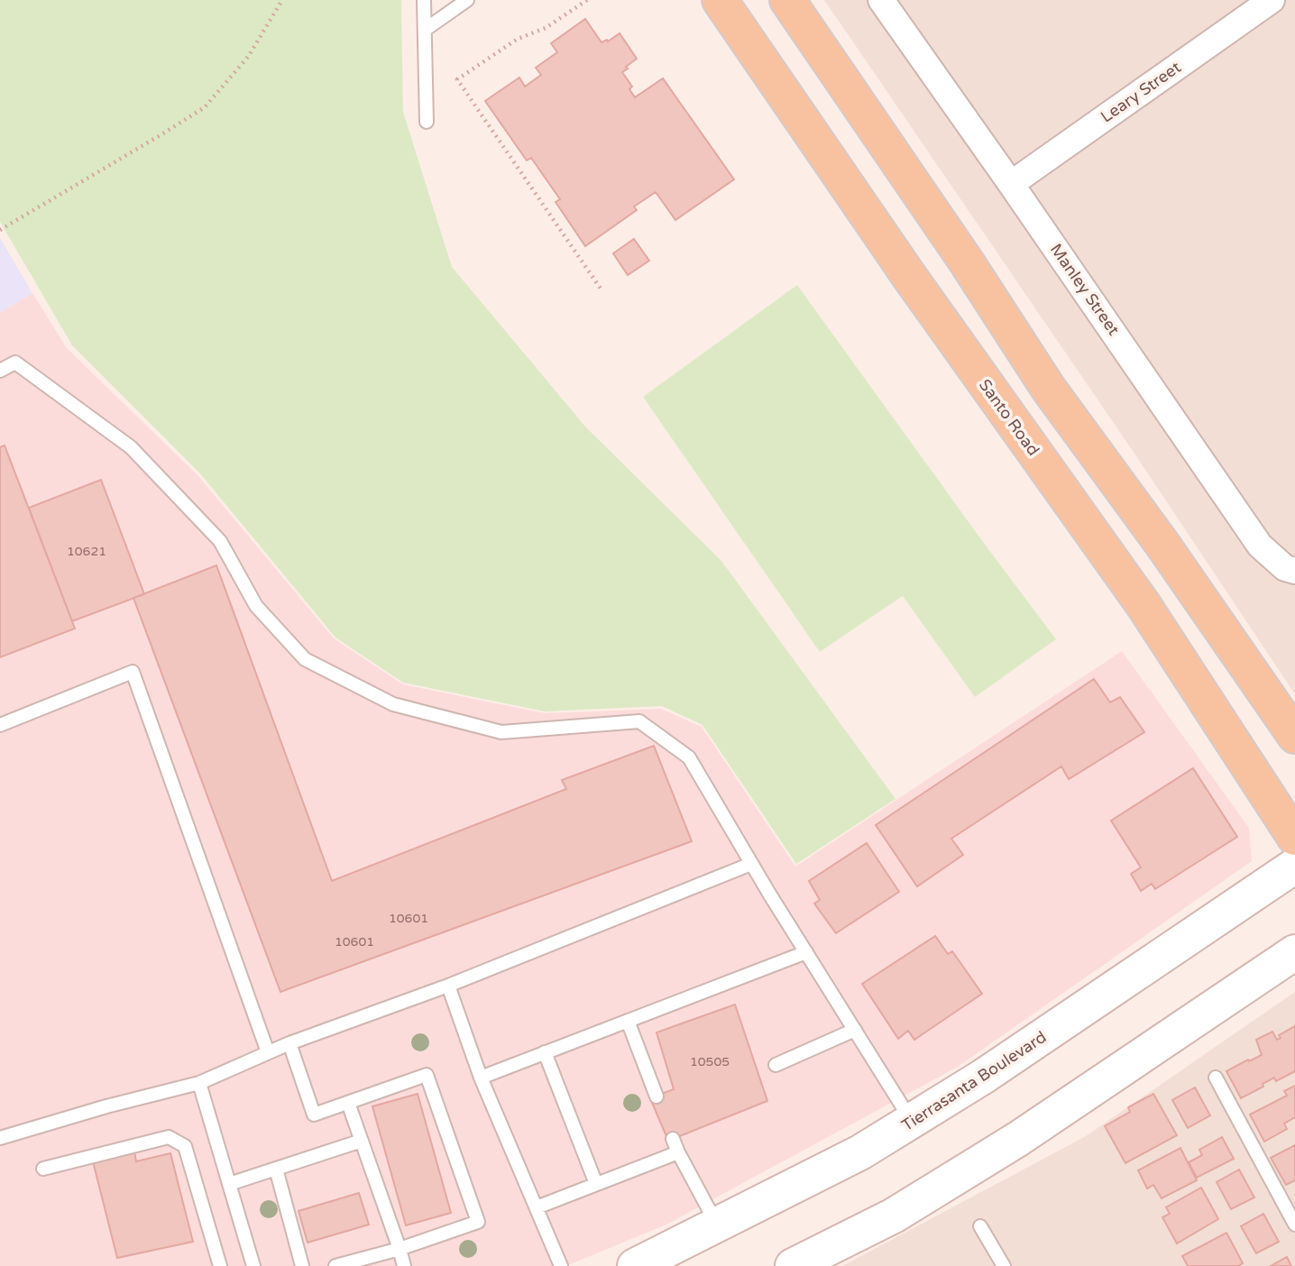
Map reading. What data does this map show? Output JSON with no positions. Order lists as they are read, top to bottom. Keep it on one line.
{"streets":{"main road":["Santo Road","Tierrasanta Boulevard"],"street":["Leary Street","Manley Street"]},"crossings":[["Leary Street","Manley Street"]],"house_numbers":["10621","10601","10601","10505"]}
